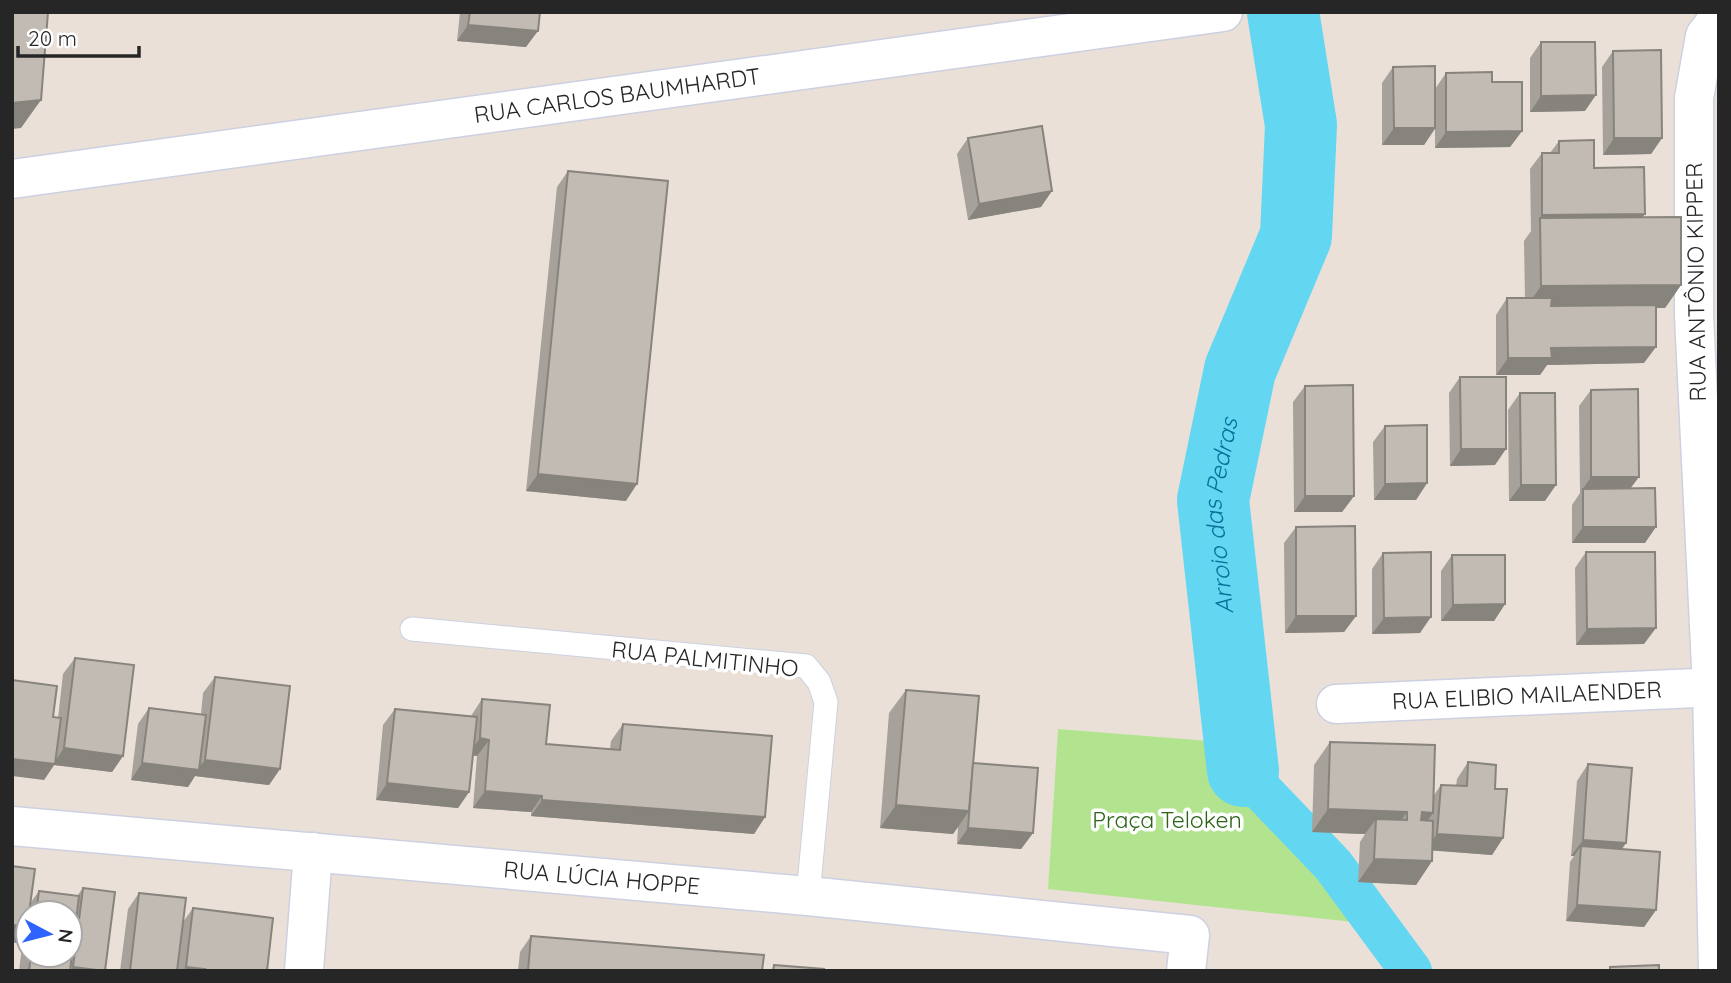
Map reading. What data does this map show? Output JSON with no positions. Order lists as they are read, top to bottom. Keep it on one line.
{"streets":{"street":["RUA CARLOS BAUMHARDT","RUA ANTÔNIO KIPPER","RUA ELIBIO MAILAENDER","RUA LÚCIA HOPPE"],"lane":["RUA PALMITINHO"]},"crossings":[["RUA ANTÔNIO KIPPER","RUA ELIBIO MAILAENDER"],["RUA PALMITINHO","RUA LÚCIA HOPPE"]],"water":["Arroio das Pedras"],"parks":["Praça Teloken"],"scale_bar":"20 m","north":"right"}
